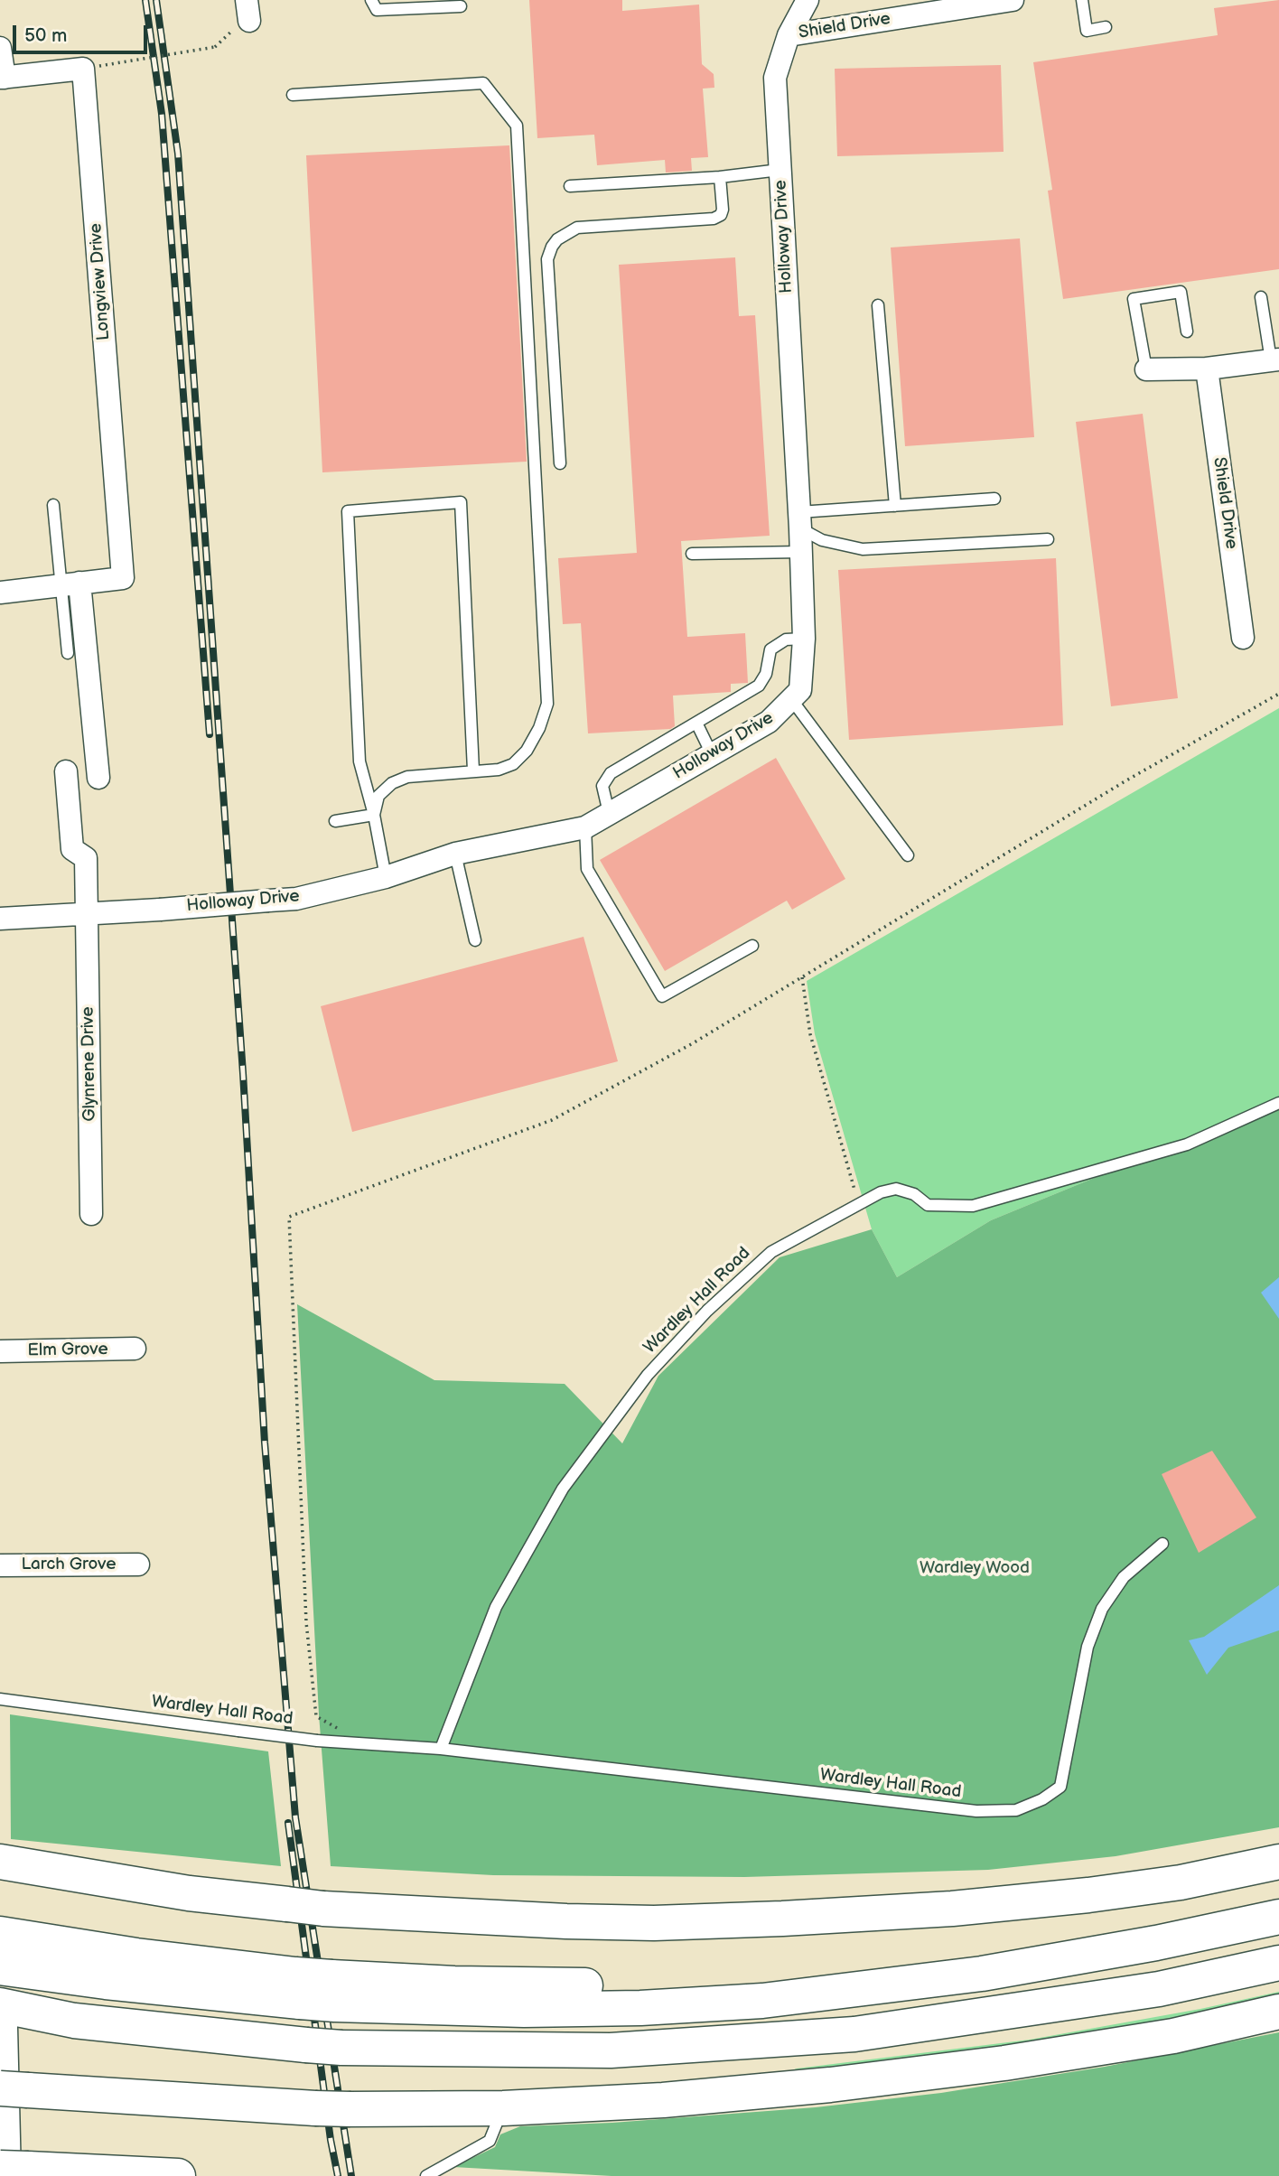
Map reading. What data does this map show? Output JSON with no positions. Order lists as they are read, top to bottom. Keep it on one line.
{"streets":{"street":["Shield Drive","Holloway Drive","Longview Drive","Glynrene Drive","Elm Grove","Larch Grove"],"lane":["Wardley Hall Road"]},"crossings":[["Shield Drive","Holloway Drive"],["Holloway Drive","Glynrene Drive"]],"parks":["Wardley Wood"],"scale_bar":"50 m"}
